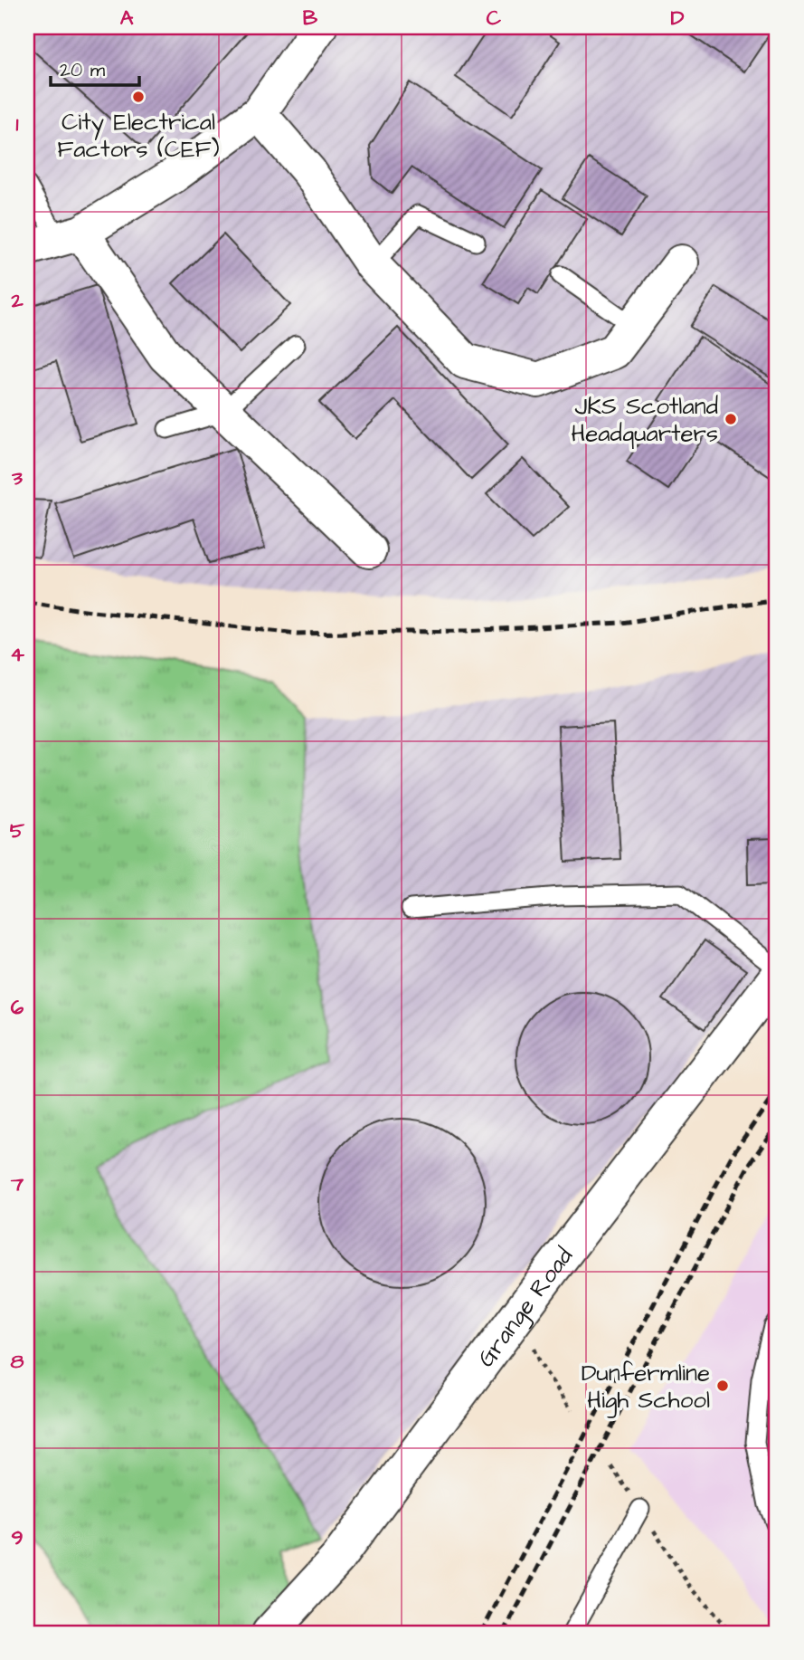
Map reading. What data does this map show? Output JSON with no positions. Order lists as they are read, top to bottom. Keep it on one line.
{"streets":{"street":["Grange Road"]},"places":["City Electrical Factors (CEF)","JKS Scotland Headquarters","Dunfermline High School"],"scale_bar":"20 m","grid":{"columns":["A","B","C","D"],"rows":["1","2","3","4","5","6","7","8","9"]}}
